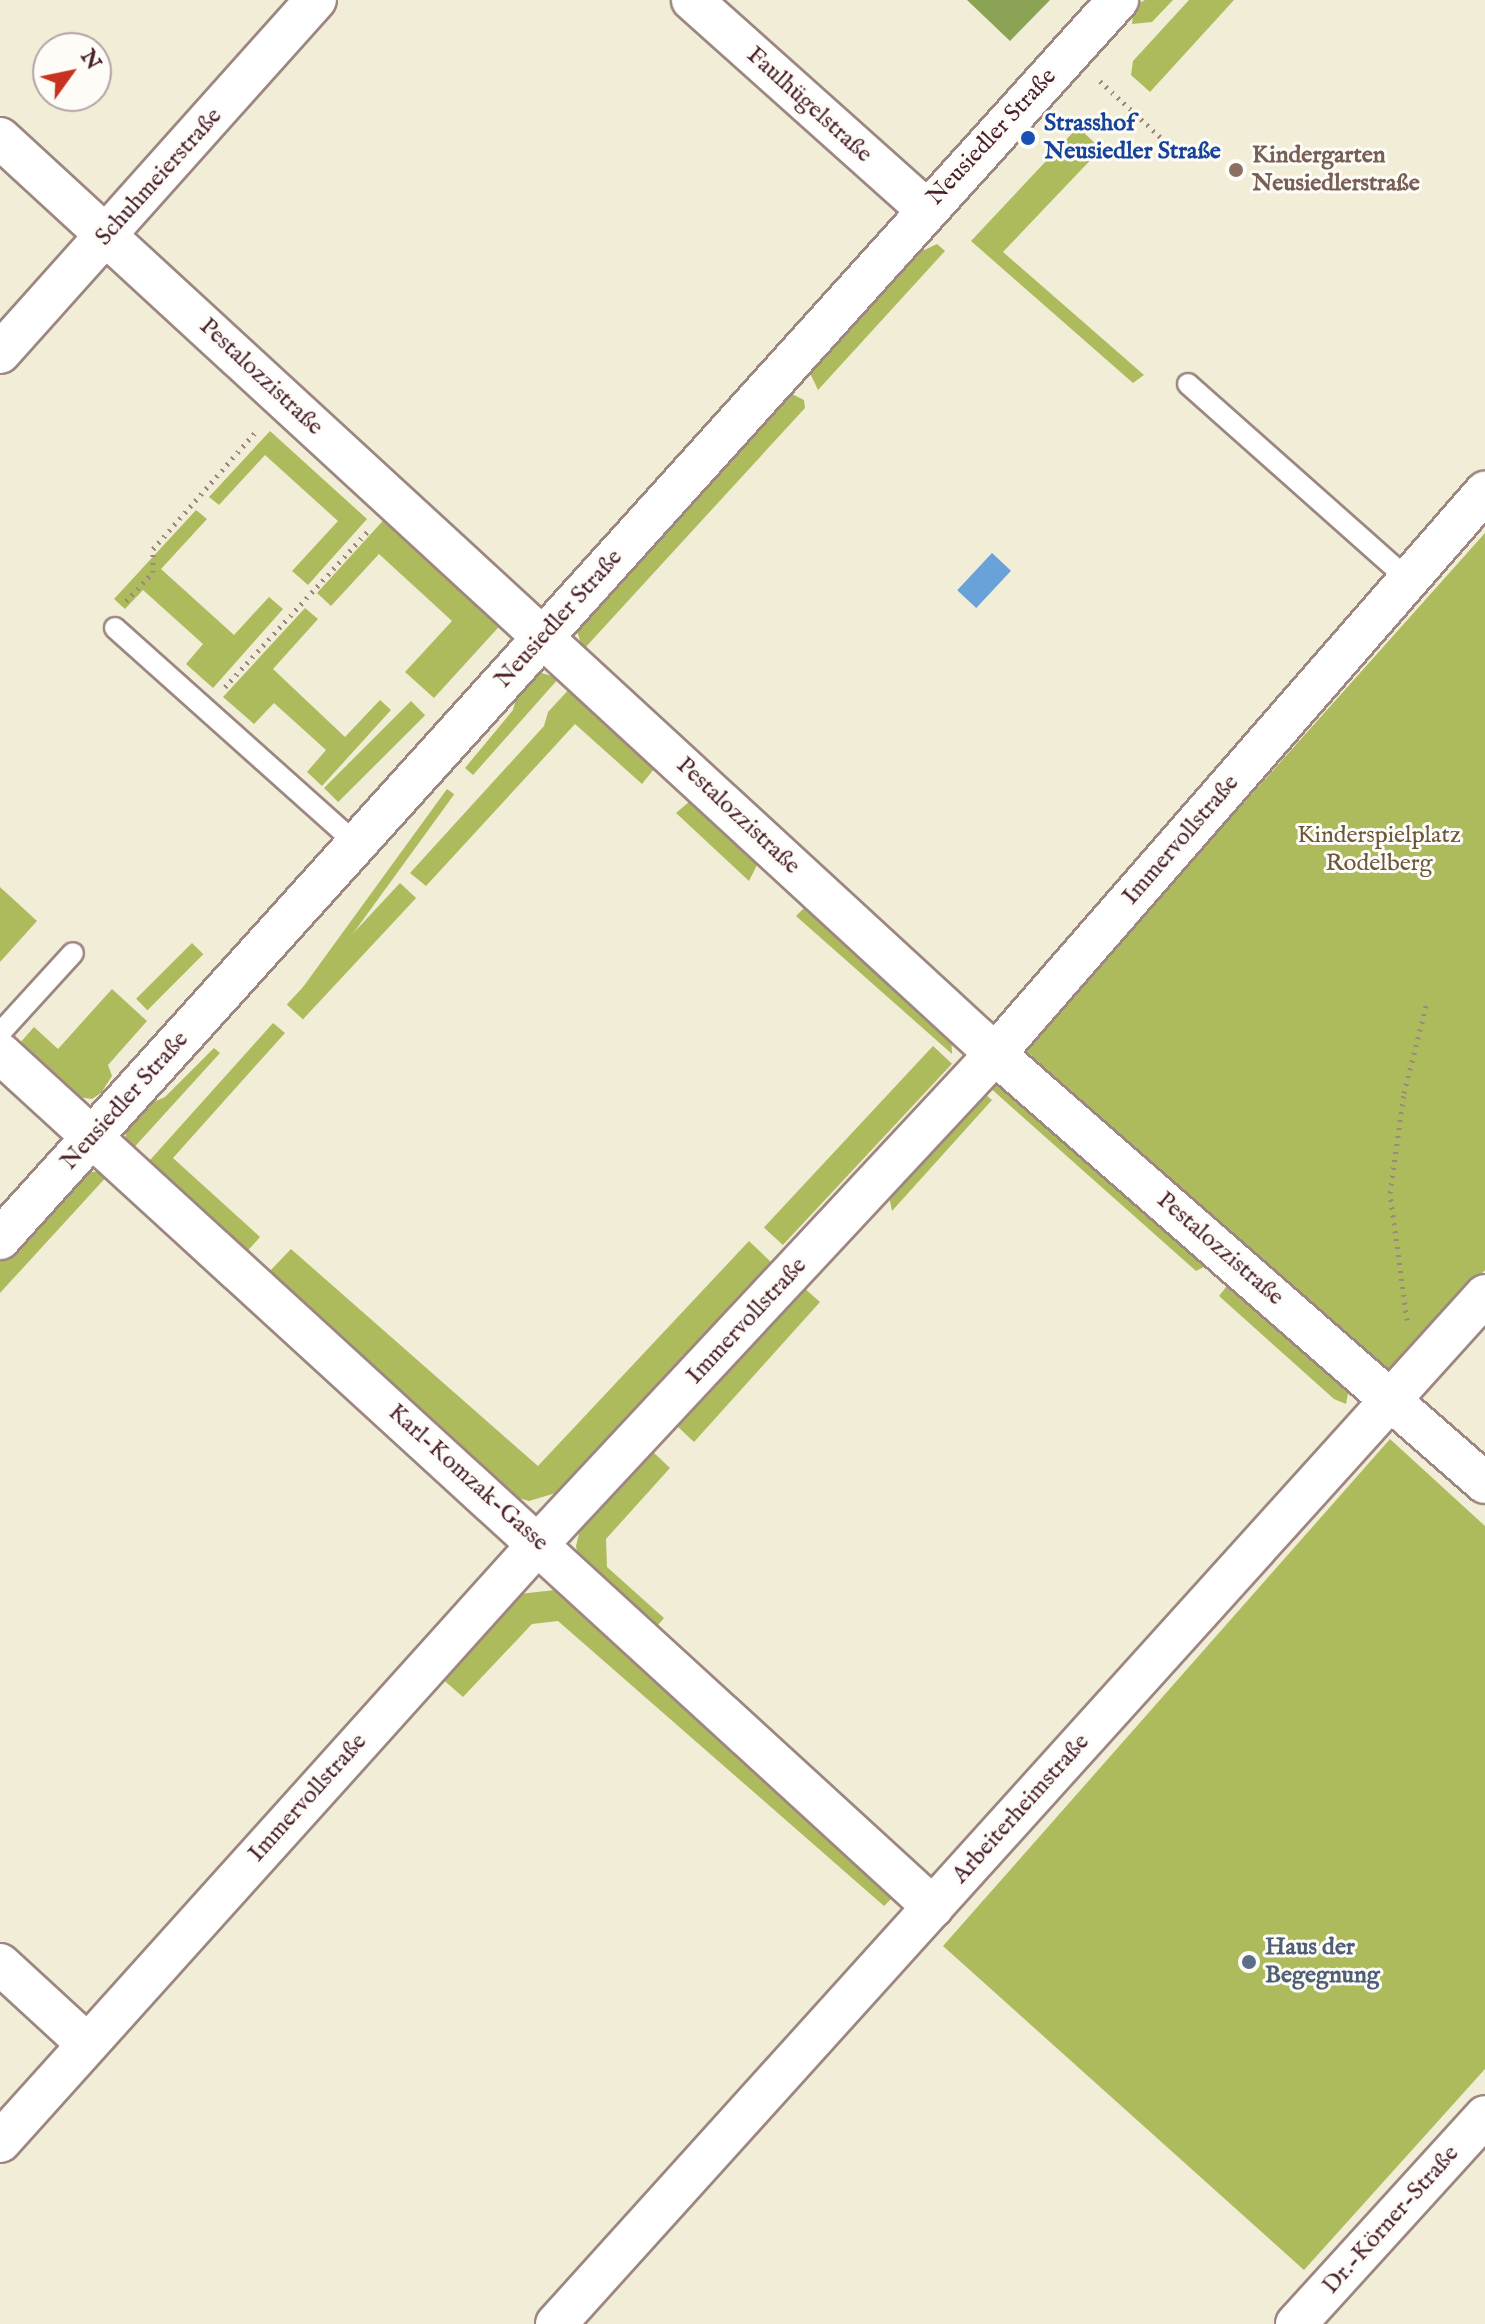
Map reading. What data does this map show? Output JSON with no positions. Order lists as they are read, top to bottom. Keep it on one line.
{"streets":{"street":["Faulhügelstraße","Neusiedler Straße","Schuhmeierstraße","Pestalozzistraße","Immervollstraße","Karl-Komzak-Gasse","Arbeiterheimstraße","Dr.-Körner-Straße"]},"crossings":[["Faulhügelstraße","Neusiedler Straße"],["Neusiedler Straße","Pestalozzistraße"],["Neusiedler Straße","Karl-Komzak-Gasse"],["Schuhmeierstraße","Pestalozzistraße"],["Pestalozzistraße","Immervollstraße"],["Pestalozzistraße","Arbeiterheimstraße"],["Immervollstraße","Karl-Komzak-Gasse"],["Karl-Komzak-Gasse","Arbeiterheimstraße"]],"parks":["Kinderspielplatz Rodelberg"],"places":["Strasshof Neusiedler Straße","Kindergarten Neusiedlerstraße","Haus der Begegnung"],"north":"top right"}
